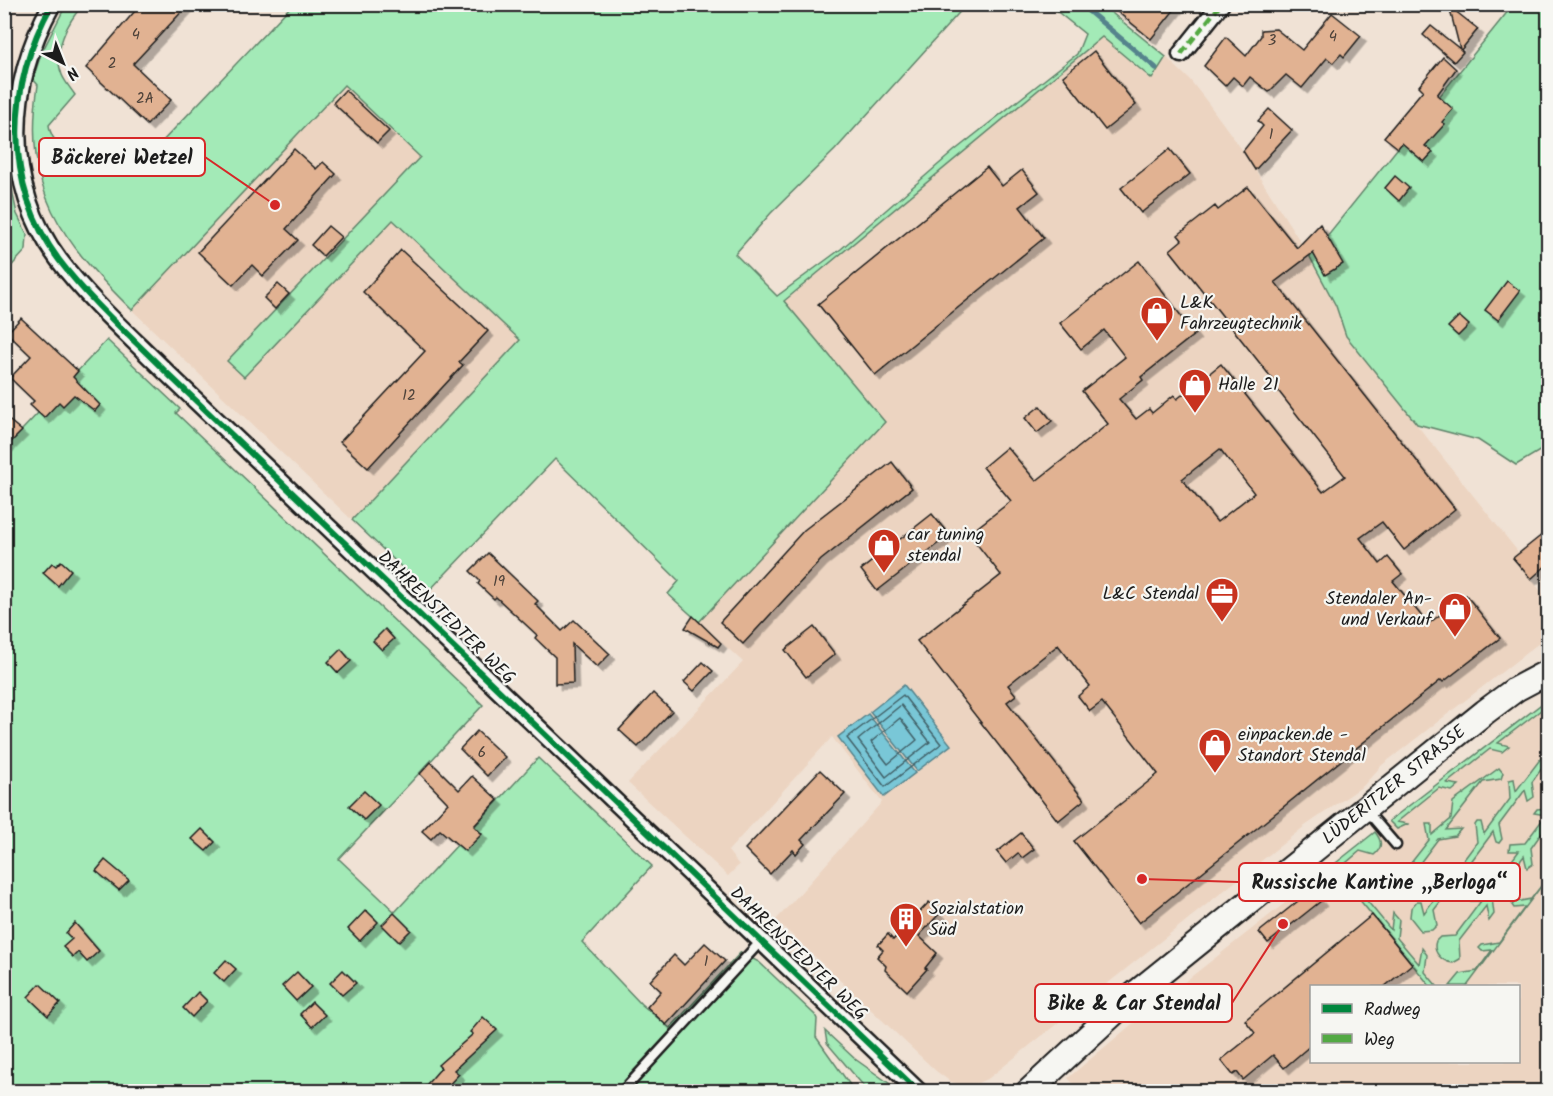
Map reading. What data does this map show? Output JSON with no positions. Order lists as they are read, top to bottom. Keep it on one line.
{"streets":{"main road":["LÜDERITZER STRASSE"],"street":["DAHRENSTEDTER WEG"]},"places":{"other":["Bäckerei Wetzel","Russische Kantine „Berloga“","Bike & Car Stendal"],"shop":["L&K Fahrzeugtechnik","Halle 21","car tuning stendal","Stendaler An- und Verkauf","einpacken.de - Standort Stendal"],"office":["L&C Stendal"],"building":["Sozialstation Süd"]},"house_numbers":["4","4","3","2","2A","1","12","19","6","1"],"legend":["Radweg","Weg"],"north":"bottom right"}
